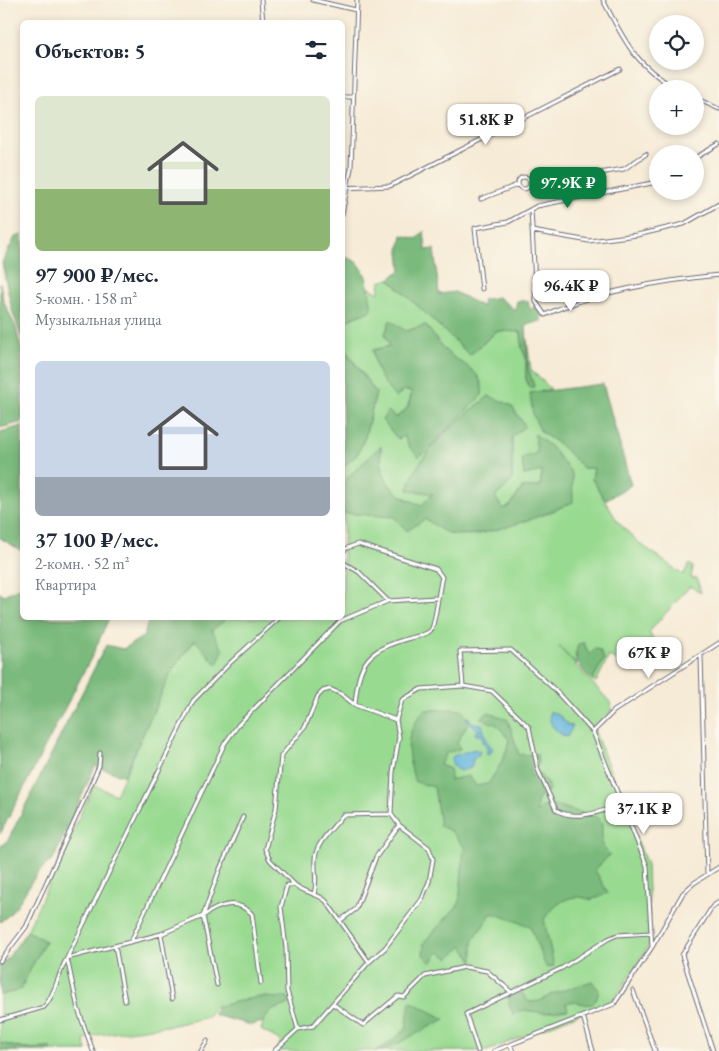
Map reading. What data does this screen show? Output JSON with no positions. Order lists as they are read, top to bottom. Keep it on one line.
{"page":{"map_buttons":["+","−"],"heading":"Объектов: 5","list":[{"name":"97 900 ₽/мес.","note":"5-комн. · 158 m² · Музыкальная улица"},{"name":"37 100 ₽/мес.","note":"2-комн. · 52 m² · Квартира"}],"price":["51.8K ₽","97.9K ₽","96.4K ₽","67K ₽","37.1K ₽"]}}
